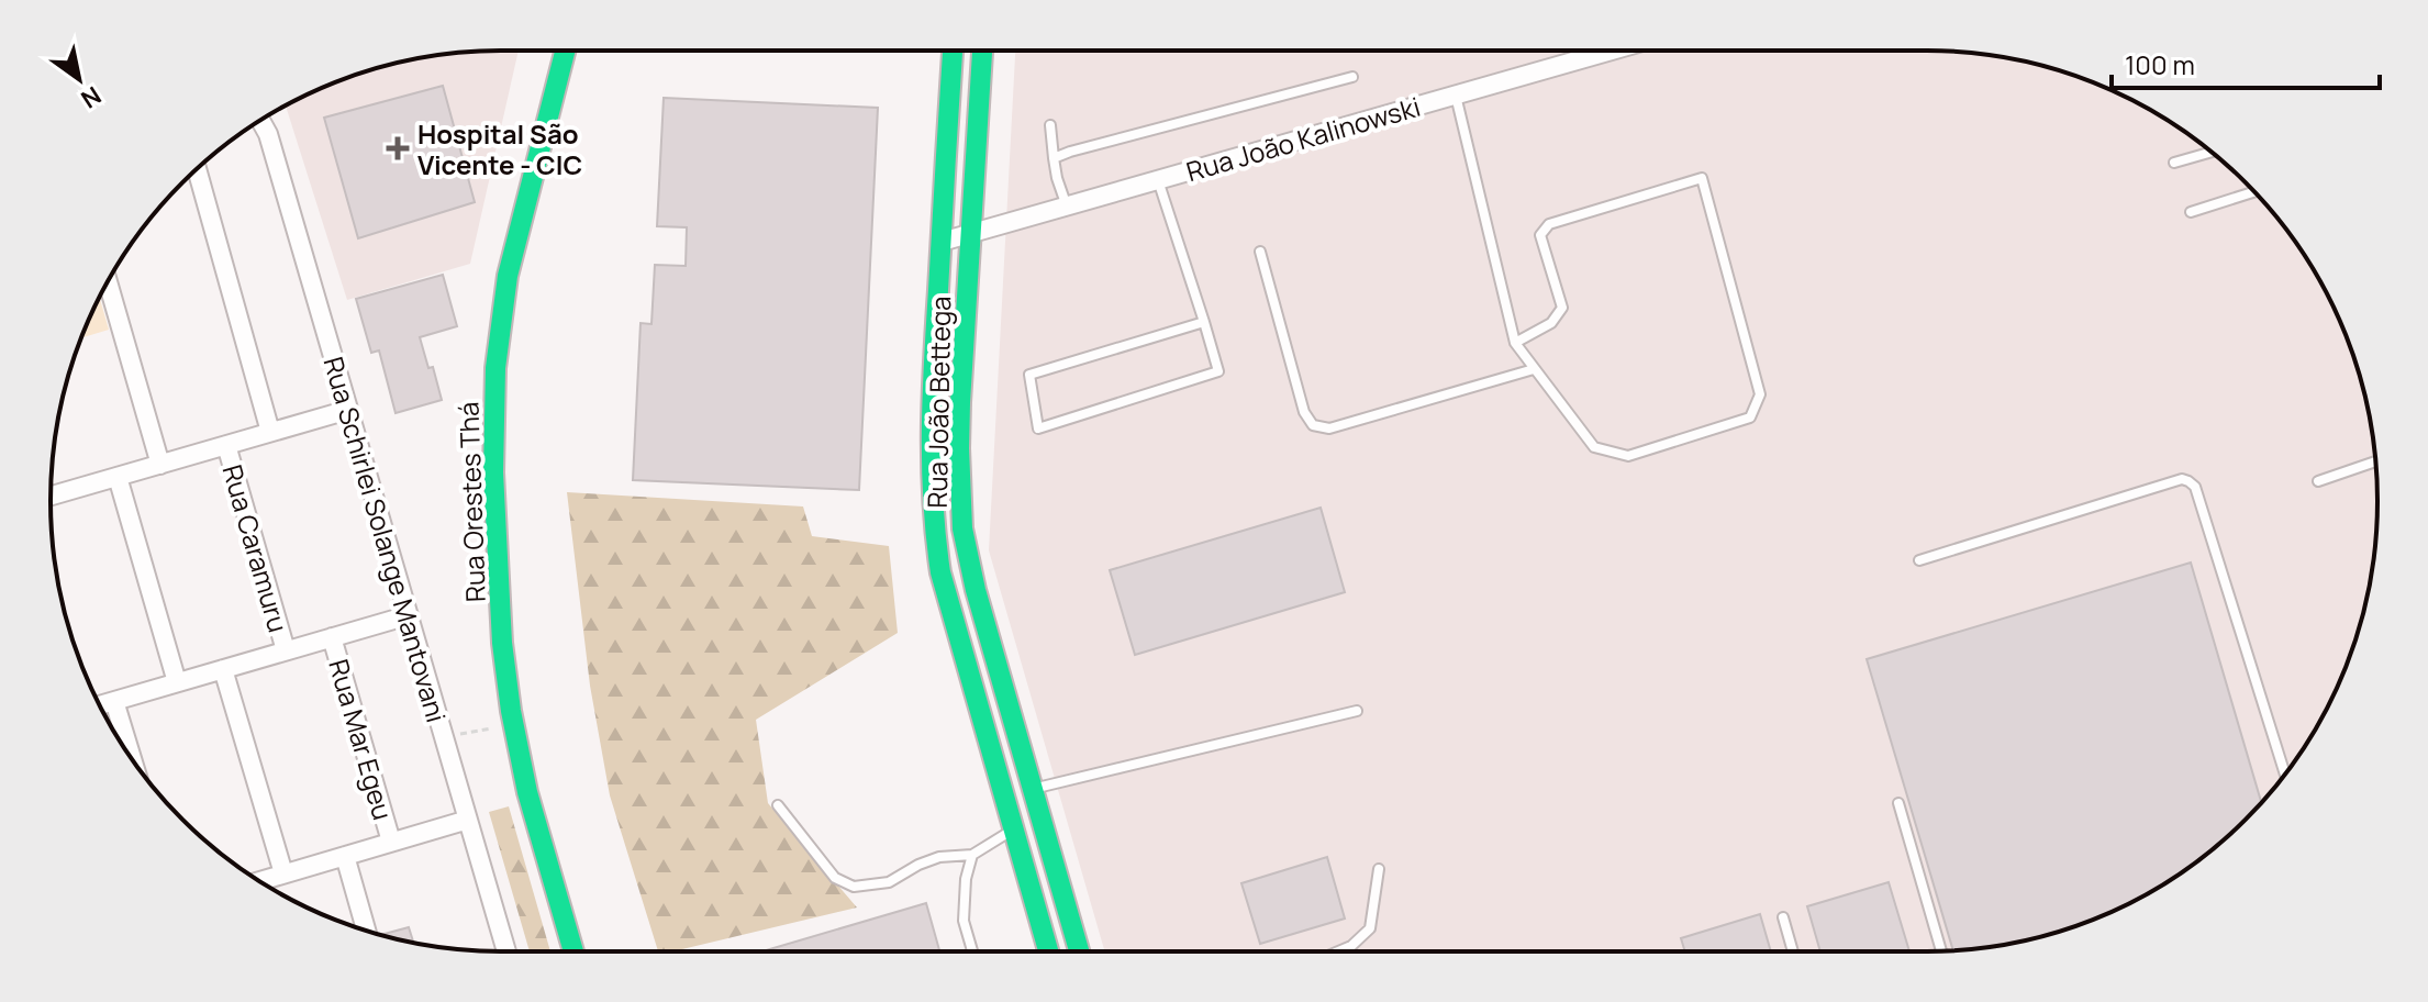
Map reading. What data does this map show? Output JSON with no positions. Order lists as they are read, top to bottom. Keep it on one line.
{"streets":{"main road":["Rua João Bettega","Rua Orestes Thá"],"street":["Rua João Kalinowski","Rua Schirlei Solange Mantovani","Rua Caramuru","Rua Mar Egeu"]},"crossings":[["Rua João Kalinowski","Rua João Bettega"]],"places":{"health":["Hospital São Vicente - CIC"]},"scale_bar":"100 m","north":"bottom right"}
